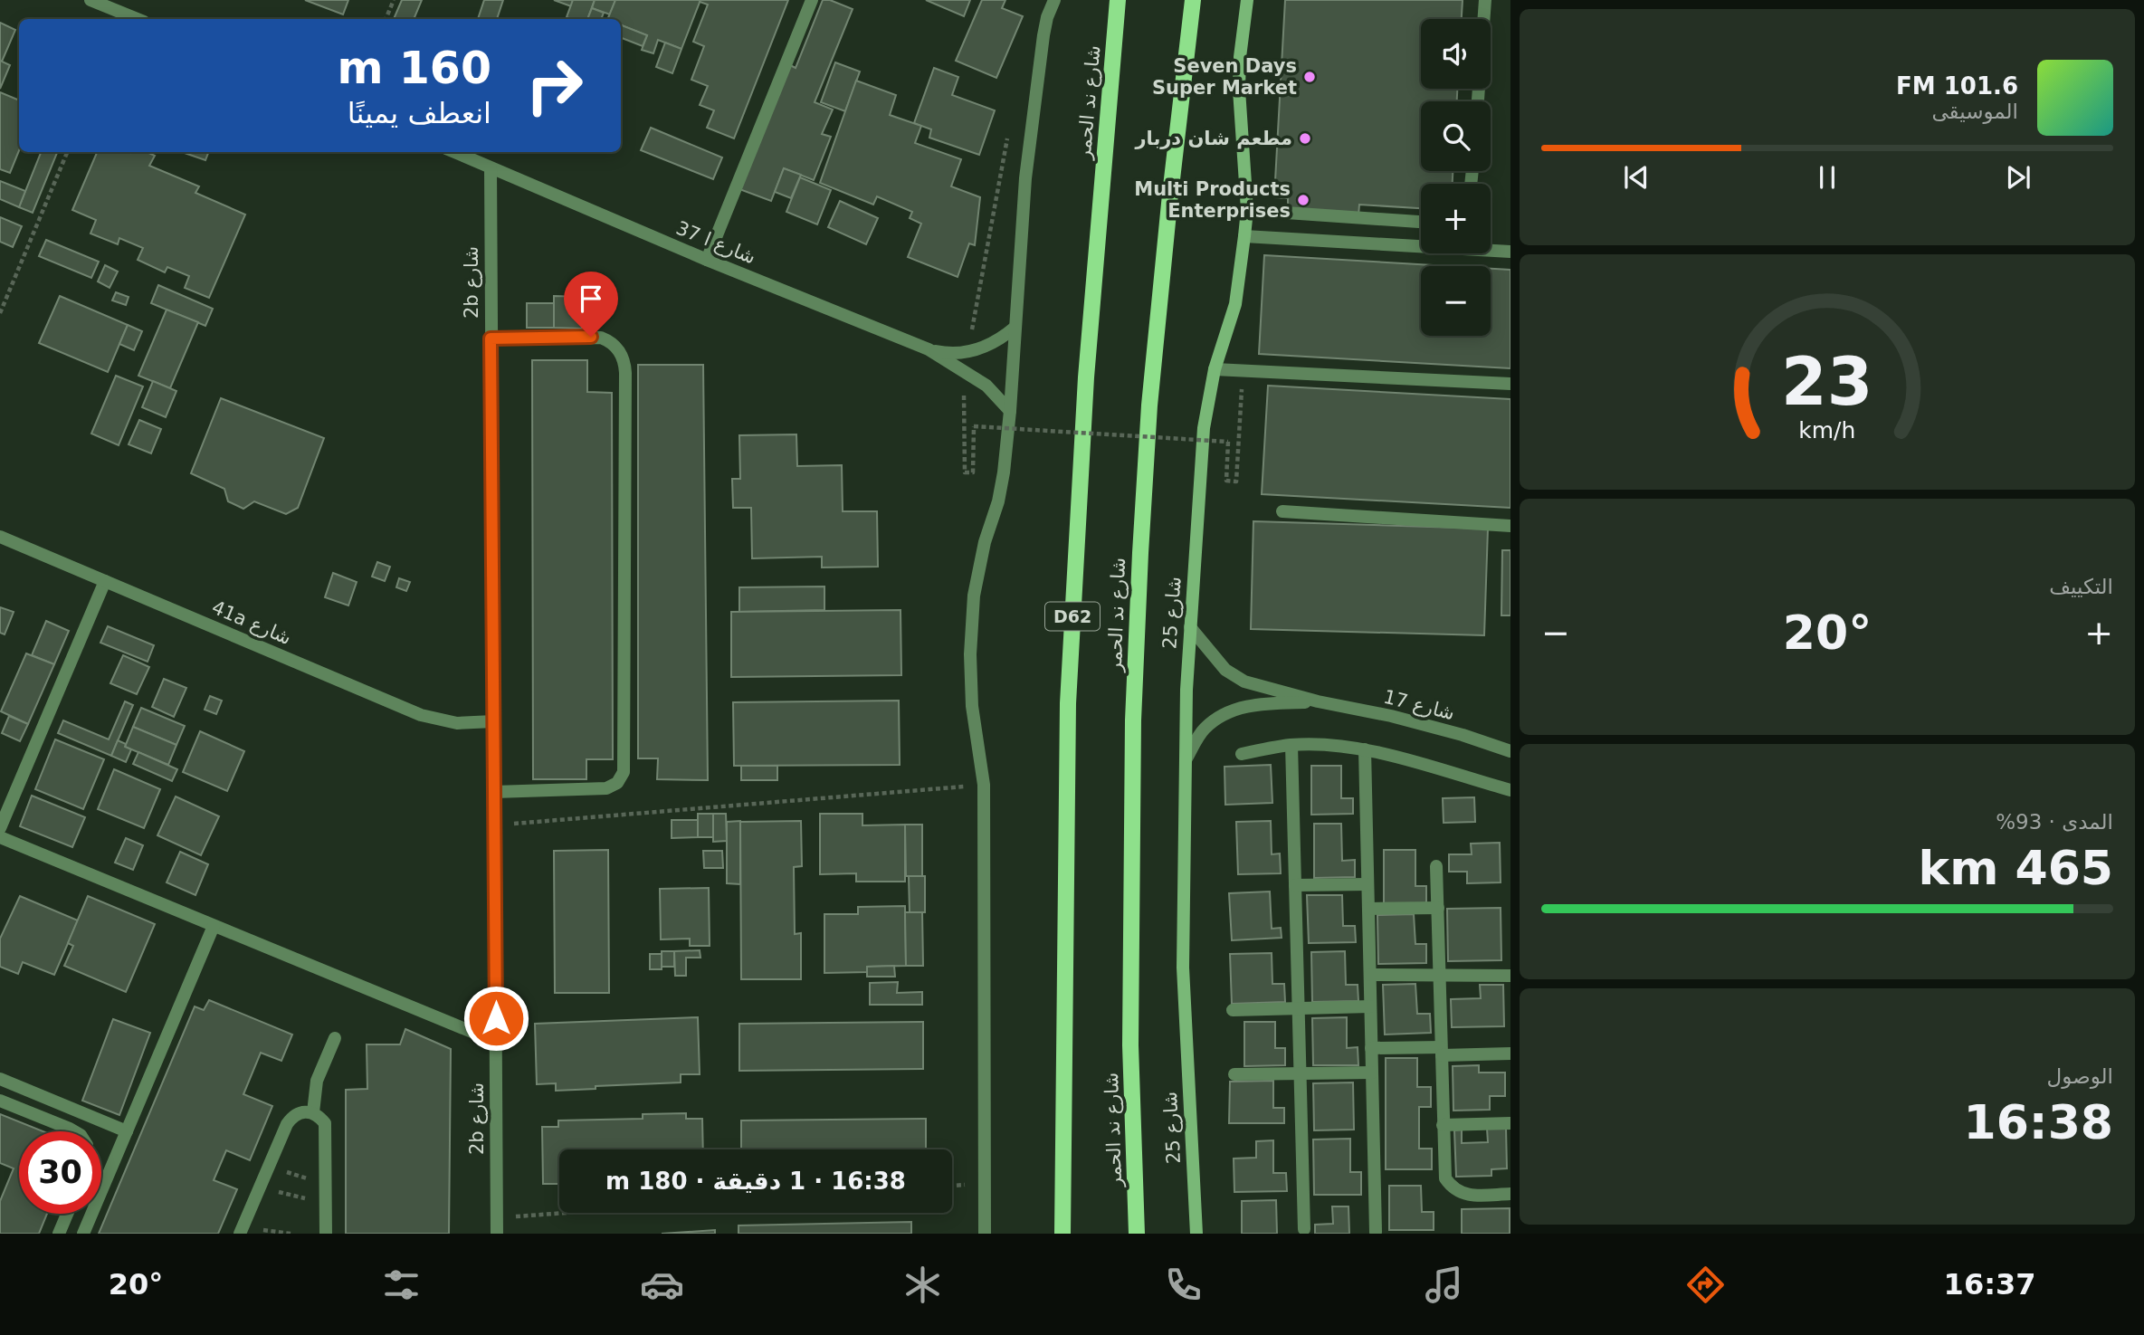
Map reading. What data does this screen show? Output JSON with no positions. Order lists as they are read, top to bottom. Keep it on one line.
{"streets":{"main road":["شارع ند الحمر","D62"],"street":["شارع ا 37","2b شارع","شارع 25","41a شارع","شارع 17"]},"crossings":[["شارع ا 37","2b شارع"],["2b شارع","41a شارع"],["شارع 25","شارع 17"]],"places":["Seven Days Super Market","مطعم شان دربار","Multi Products Enterprises"],"page":{"map_buttons":["+","−"],"turn":["160 m","انعطف يمينًا"],"song":["101.6 FM","الموسيقى"],"tile":["التكييف",["المدى · 93%","465 km"],["الوصول","16:38"]],"heat":["−","20°","+"],"limit":"30","trip":"16:38 · 1 دقيقة · 180 m","tabs":["16:37","20°"],"gauge":["23","km/h"]}}
